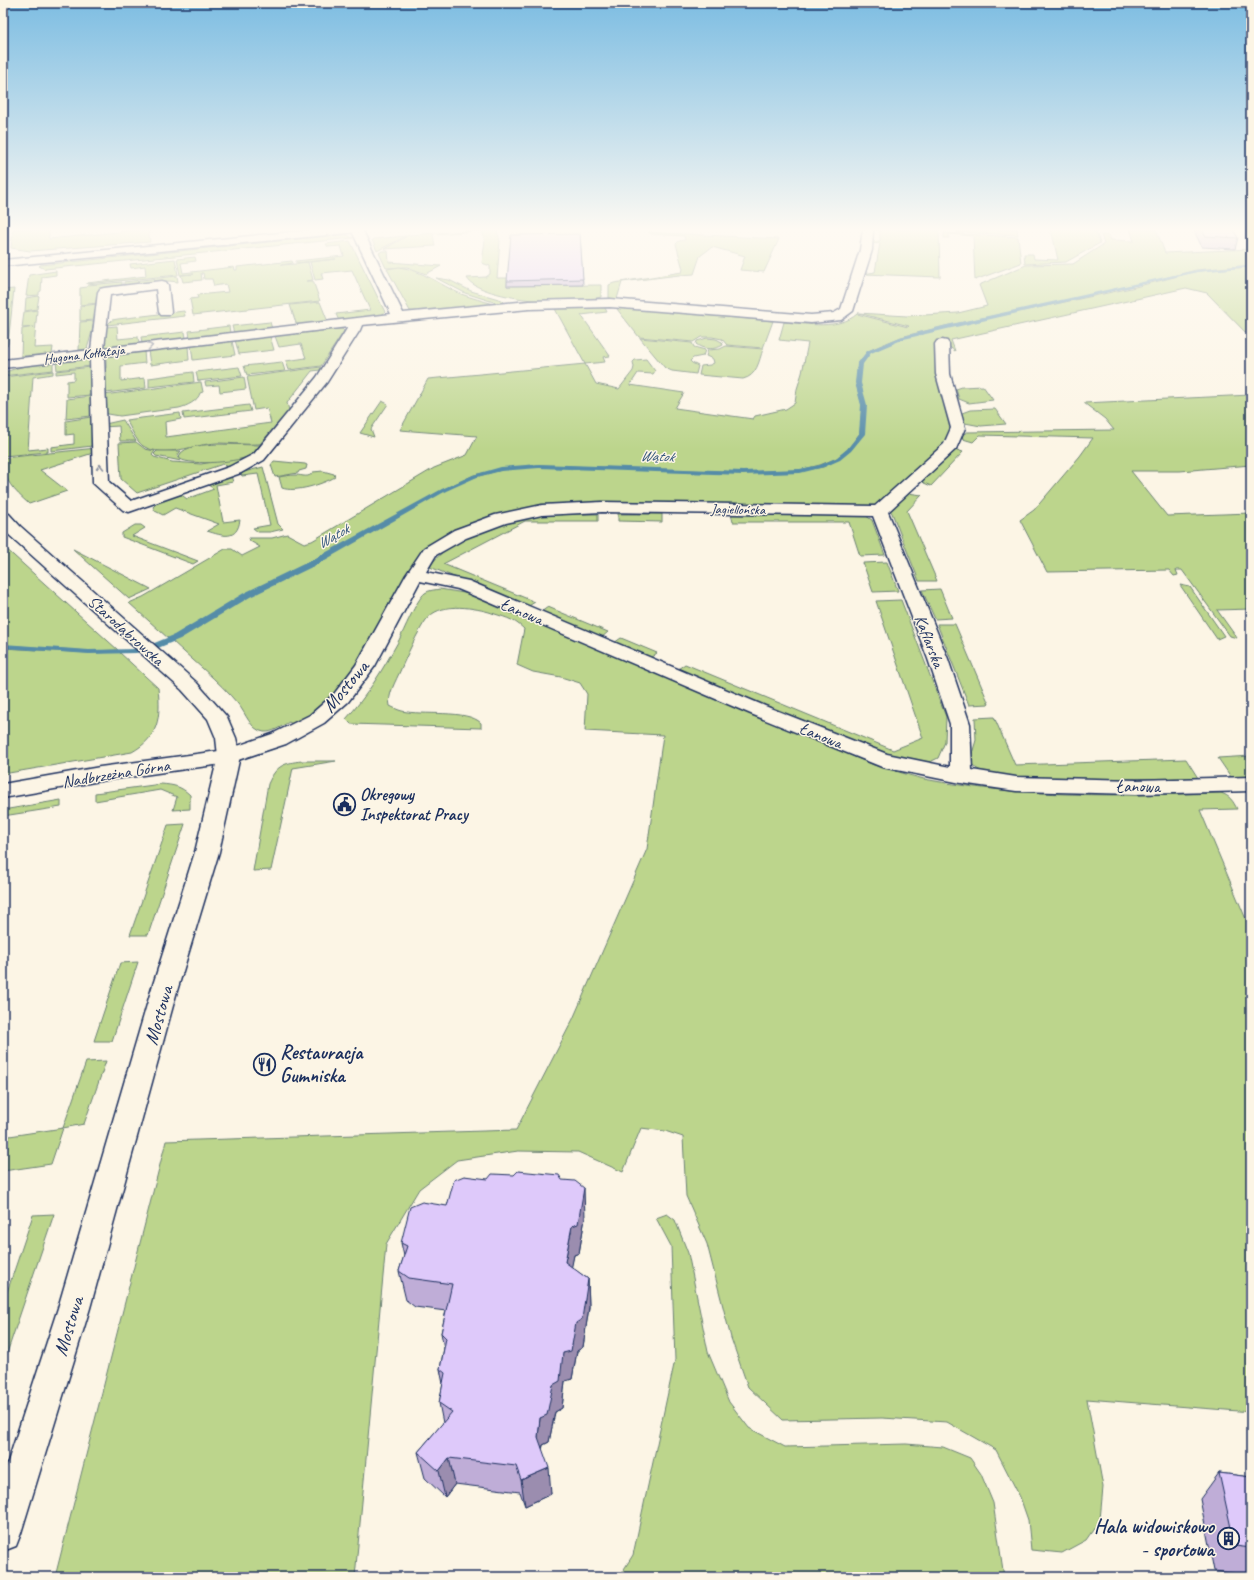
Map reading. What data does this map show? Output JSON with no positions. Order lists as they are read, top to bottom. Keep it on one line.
{"streets":{"street":["Hugona Kołłątaja","Jagiellońska","Łanowa","Starodąbrowska","Kaflarska","Mostowa","Nadbrzeżna Górna"]},"crossings":[["Jagiellońska","Łanowa"],["Jagiellońska","Kaflarska"],["Jagiellońska","Mostowa"],["Łanowa","Kaflarska"],["Łanowa","Mostowa"],["Starodąbrowska","Mostowa"],["Starodąbrowska","Nadbrzeżna Górna"],["Mostowa","Nadbrzeżna Górna"]],"one_way":["Hugona Kołłątaja"],"water":["Wątok"],"places":{"public building":["Okregowy Inspektorat Pracy"],"restaurant":["Restauracja Gumniska"],"building":["Hala widowiskowo - sportowa"]}}
